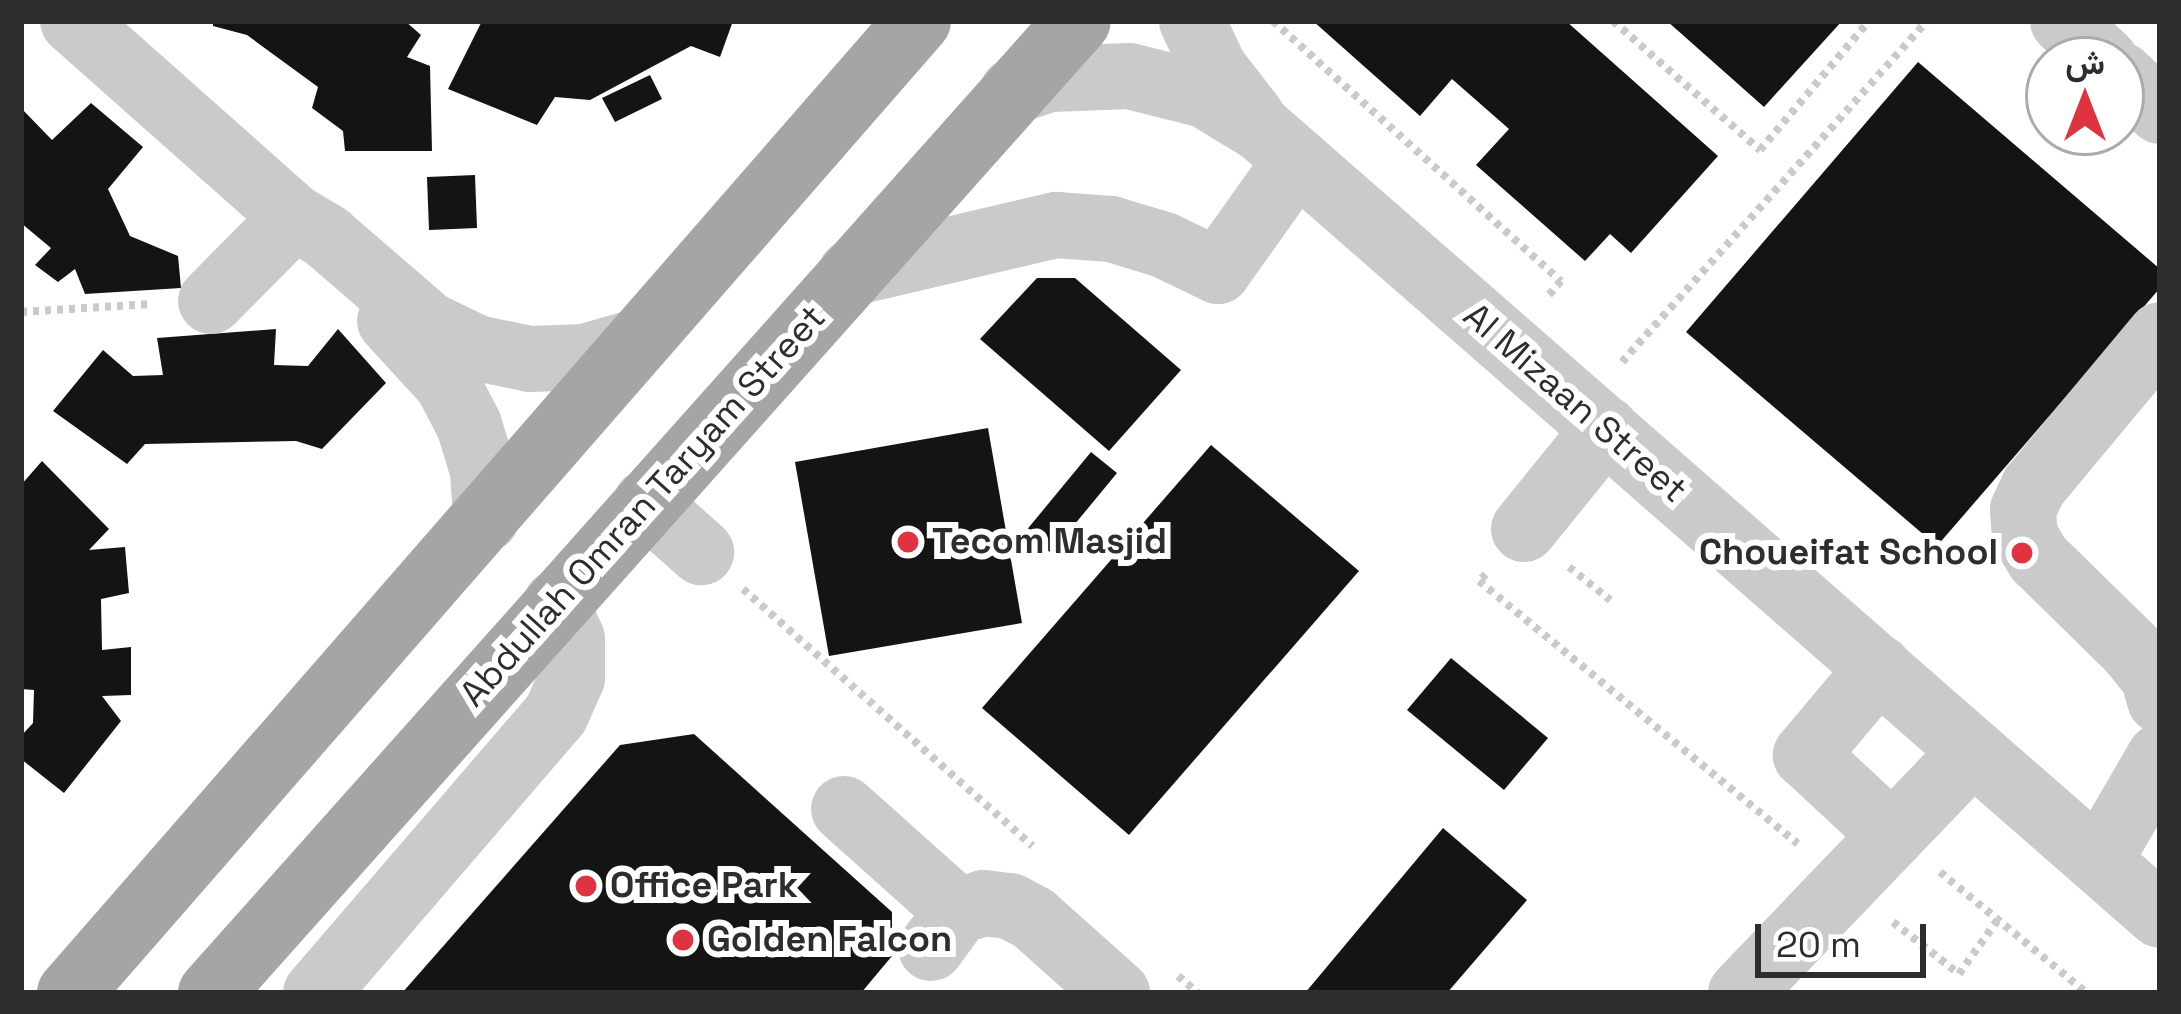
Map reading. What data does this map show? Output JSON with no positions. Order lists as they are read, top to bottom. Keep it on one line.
{"streets":{"main road":["Abdullah Omran Taryam Street"],"street":["Al Mizaan Street"]},"crossings":[["Al Mizaan Street","Abdullah Omran Taryam Street"]],"places":["Tecom Masjid","Choueifat School","Office Park","Golden Falcon"],"scale_bar":"20 m","north":"top"}
